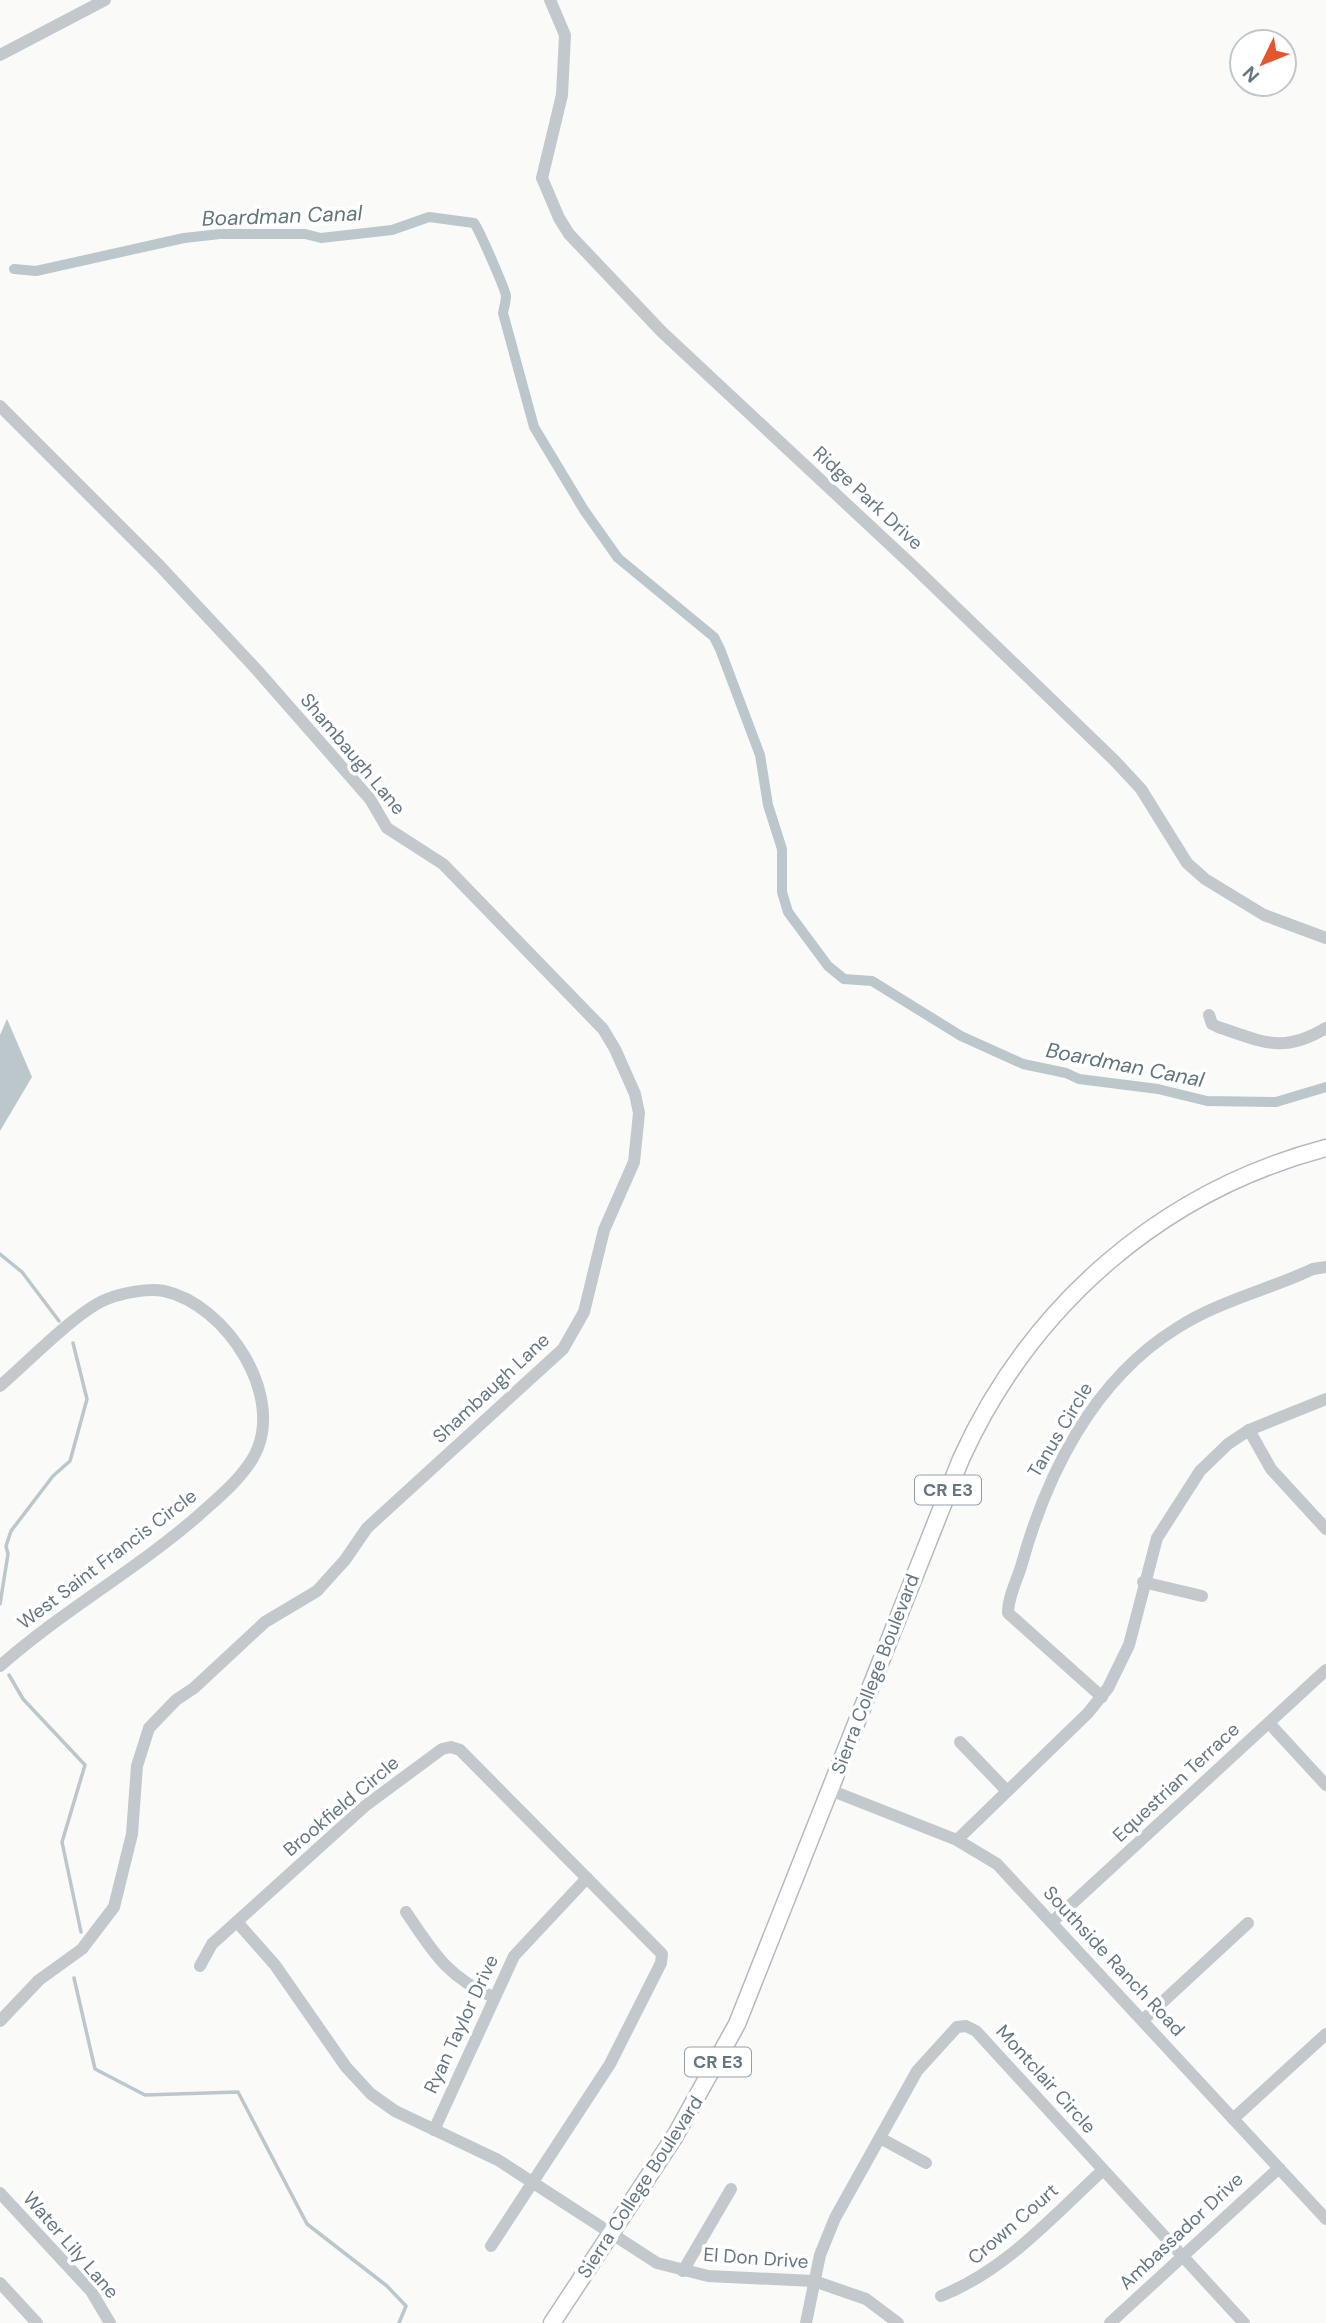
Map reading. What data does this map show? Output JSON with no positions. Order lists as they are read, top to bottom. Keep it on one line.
{"streets":{"main road":["CR E3","Sierra College Boulevard"],"street":["Ridge Park Drive","Shambaugh Lane","Tanus Circle","West Saint Francis Circle","Equestrian Terrace","Brookfield Circle","Southside Ranch Road","Ryan Taylor Drive","Montclair Circle","Crown Court","Ambassador Drive","Water Lily Lane","El Don Drive"]},"crossings":[["Sierra College Boulevard","Southside Ranch Road"],["Sierra College Boulevard","El Don Drive"],["Equestrian Terrace","Southside Ranch Road"],["Brookfield Circle","Ryan Taylor Drive"],["Southside Ranch Road","Ambassador Drive"],["Montclair Circle","Crown Court"],["Montclair Circle","Ambassador Drive"],["Montclair Circle","El Don Drive"]],"water":["Boardman Canal"],"north":"bottom left"}
